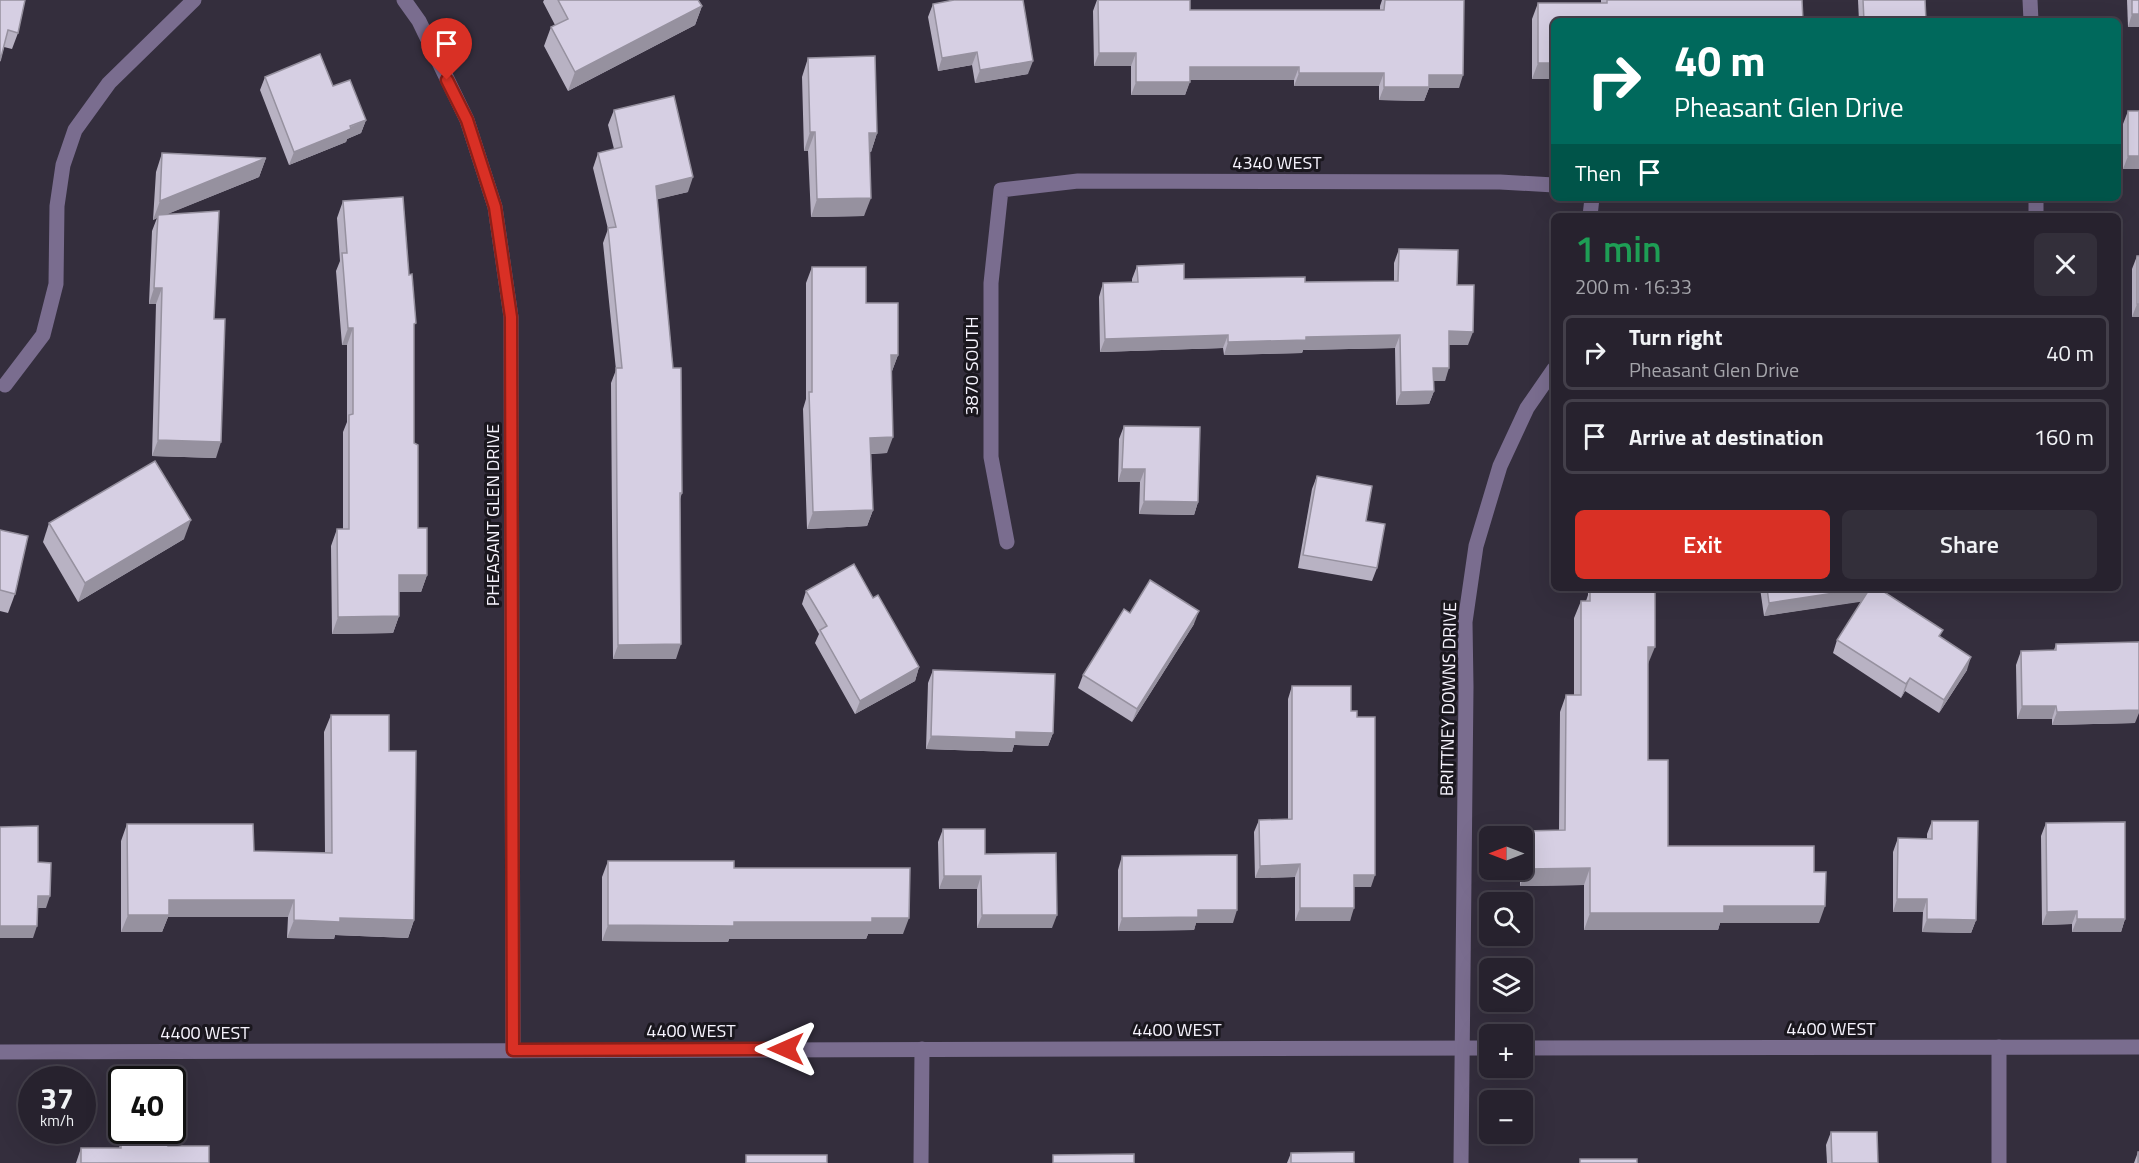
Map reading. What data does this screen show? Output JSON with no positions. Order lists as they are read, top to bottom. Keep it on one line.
{"streets":{"street":["4340 WEST","3870 SOUTH","PHEASANT GLEN DRIVE","BRITTNEY DOWNS DRIVE","4400 WEST"]},"crossings":[["4340 WEST","3870 SOUTH"],["PHEASANT GLEN DRIVE","4400 WEST"],["BRITTNEY DOWNS DRIVE","4400 WEST"]],"north":"left","page":{"turn":["40 m","Pheasant Glen Drive"],"then":"Then","heading":["1 min","200 m · 16:33"],"list":[{"name":"Turn right","note":"Pheasant Glen Drive","value":"40 m"},{"name":"Arrive at destination","value":"160 m"}],"buttons":["Exit","Share"],"map_buttons":["+","−"],"speed":"37 km/h","limit":"40"}}
